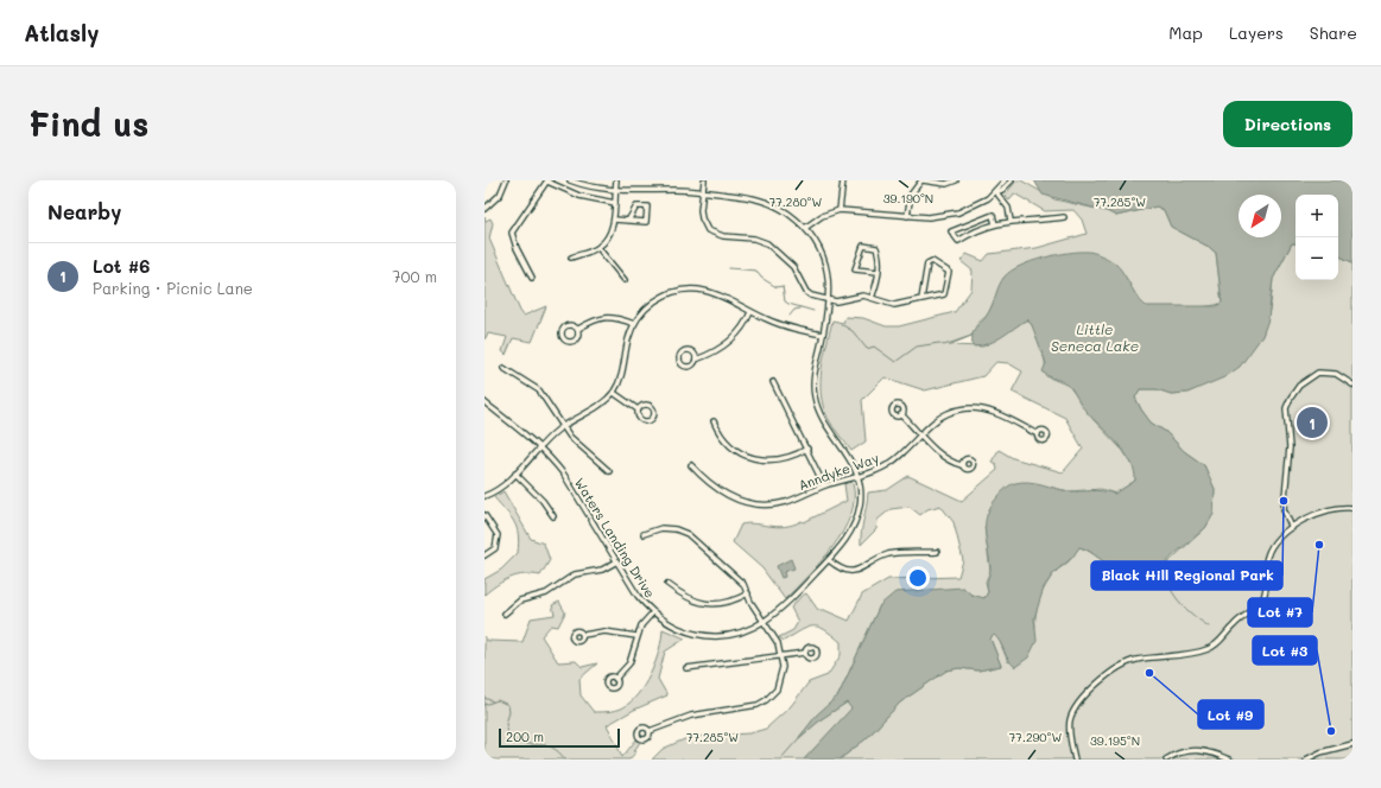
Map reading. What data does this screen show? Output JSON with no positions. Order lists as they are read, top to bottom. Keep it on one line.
{"streets":{"street":["Anndyke Way","Waters Landing Drive"]},"crossings":[["Anndyke Way","Waters Landing Drive"]],"water":["Little Seneca Lake"],"places":["Black Hill Regional Park","Lot #7","Lot #9","Lot #3"],"scale_bar":"200 m","north":"bottom left","page":{"header":"Atlasly","nav":["Map","Layers","Share"],"buttons":"Directions","title":"Find us","heading":"Nearby","map_buttons":["+","−"],"list":[{"mark":"1","name":"Lot #6","note":"Parking · Picnic Lane","value":"700 m"}],"pins":"1","scale":"200 m"},"coordinates":["39.190°N","77.280°W","77.285°W","77.290°W","39.195°N"]}
